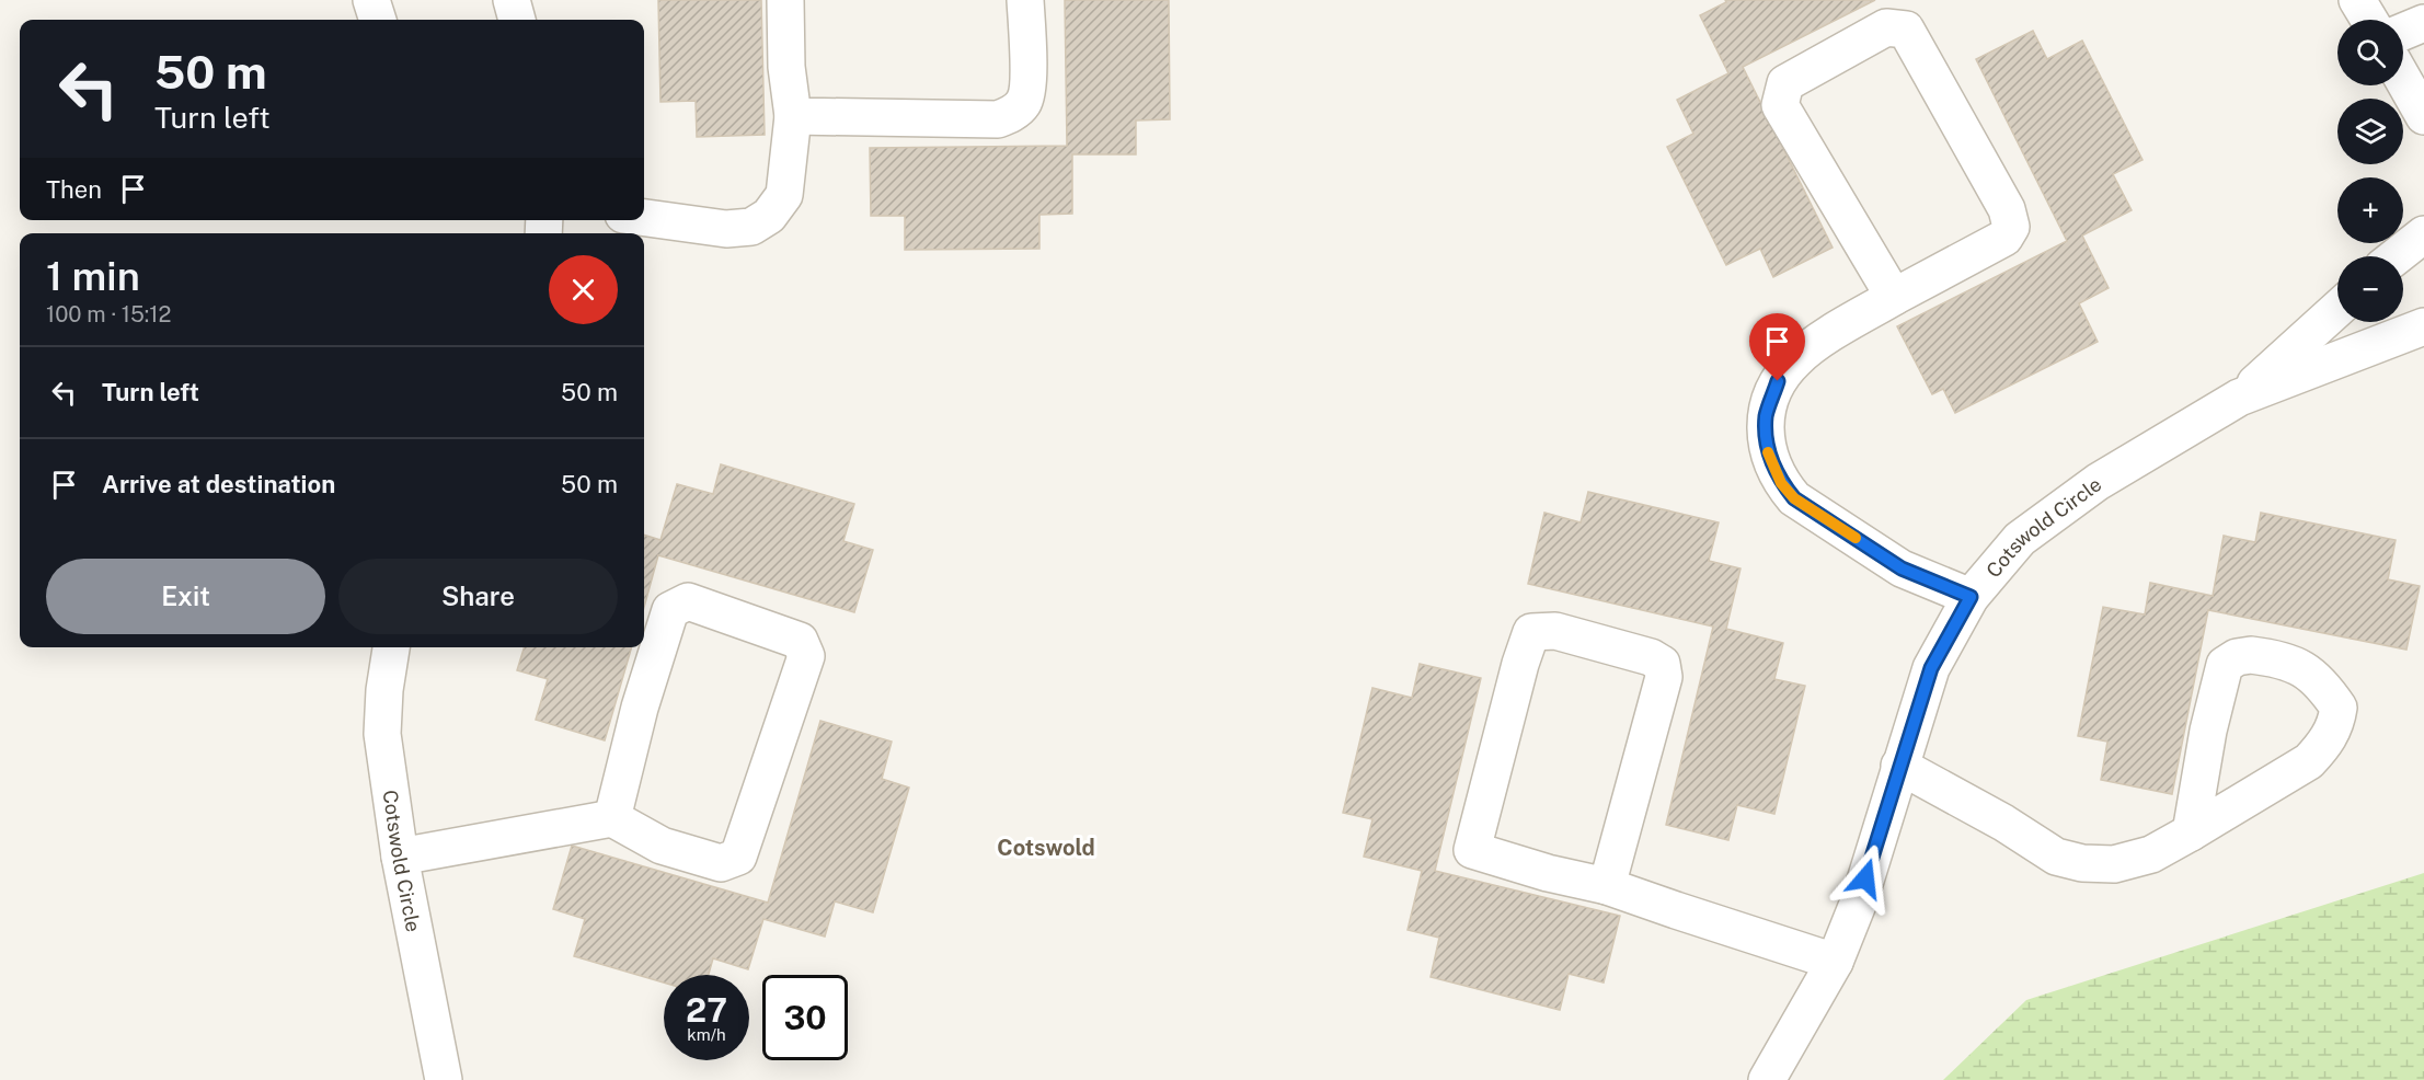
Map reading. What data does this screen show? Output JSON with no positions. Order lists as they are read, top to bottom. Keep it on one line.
{"streets":{"street":["Cotswold Circle"]},"districts":["Cotswold"],"page":{"map_buttons":["+","−"],"turn":["50 m","Turn left"],"then":"Then","heading":["1 min","100 m · 15:12"],"list":[{"name":"Turn left","value":"50 m"},{"name":"Arrive at destination","value":"50 m"}],"buttons":["Exit","Share"],"speed":"27 km/h","limit":"30"}}
